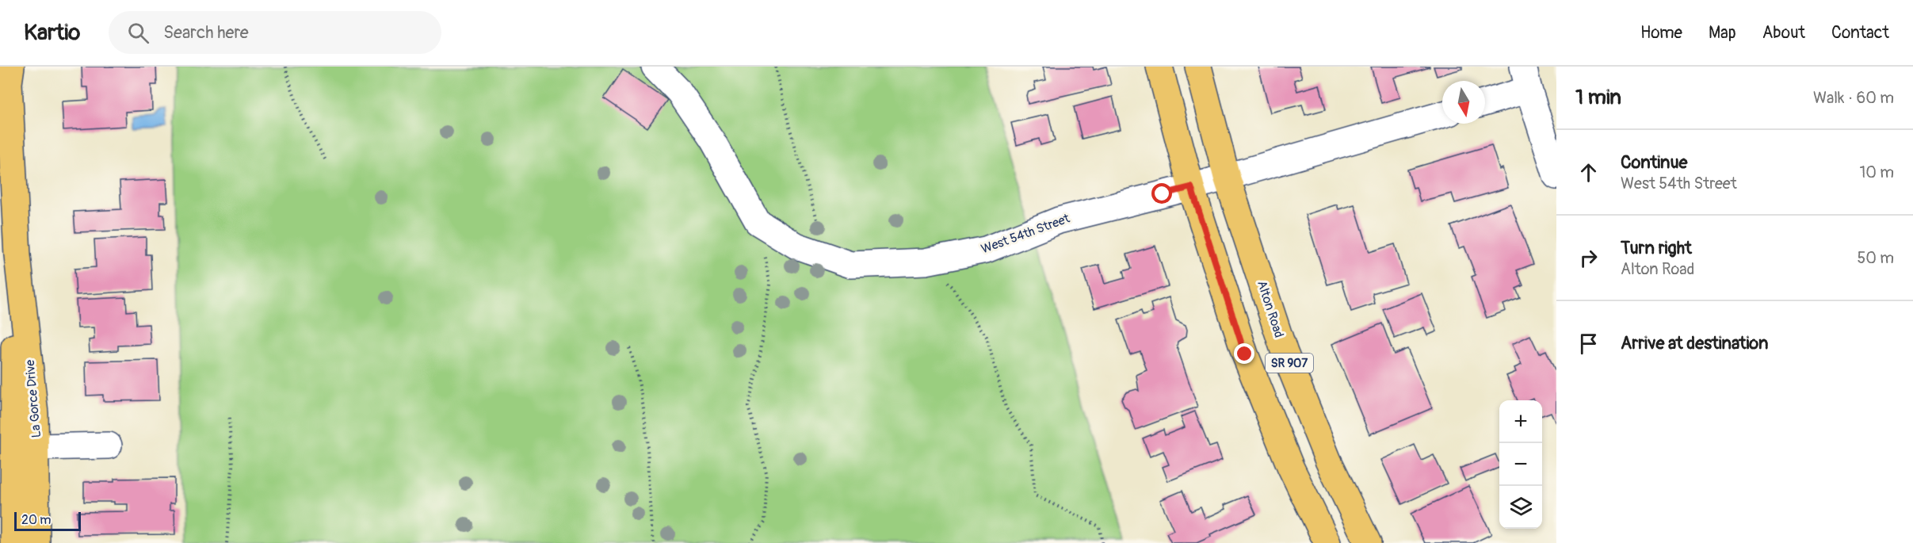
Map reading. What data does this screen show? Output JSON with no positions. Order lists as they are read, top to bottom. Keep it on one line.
{"streets":{"main road":["Alton Road","SR 907","La Gorce Drive"],"street":["West 54th Street"]},"crossings":[["West 54th Street","Alton Road"],["West 54th Street","SR 907"]],"scale_bar":"20 m","north":"bottom","page":{"header":"Kartio","search":"Search here","nav":["Home","Map","About","Contact"],"heading":["1 min","Walk · 60 m"],"list":[["Continue","West 54th Street","10 m"],["Turn right","Alton Road","50 m"],"Arrive at destination"],"map_buttons":["+","−"],"scale":"20 m"}}
